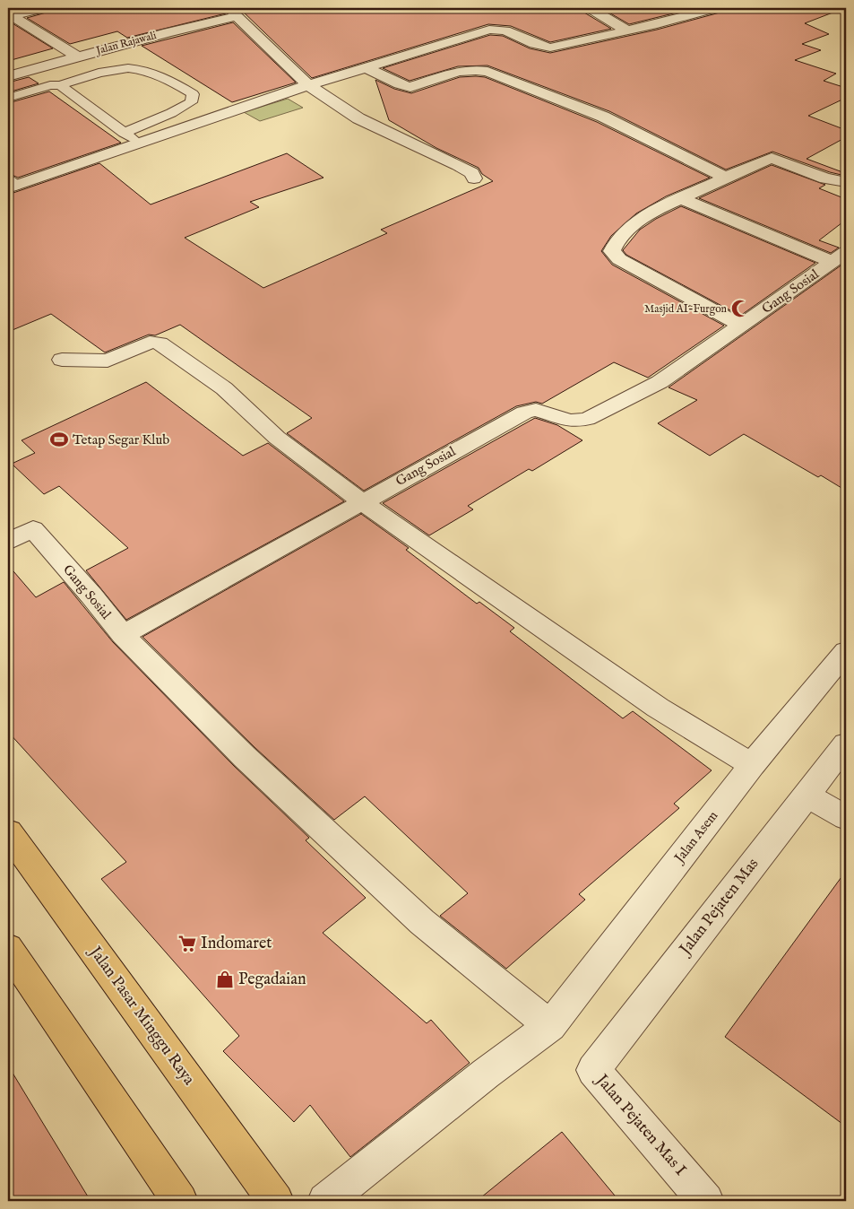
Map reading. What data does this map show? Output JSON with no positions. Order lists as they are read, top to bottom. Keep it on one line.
{"streets":{"main road":["Jalan Pasar Minggu Raya"],"street":["Jalan Rajawali","Gang Sosial","Jalan Asem","Jalan Pejaten Mas","Jalan Pejaten Mas I"]},"crossings":[["Jalan Pejaten Mas","Jalan Pejaten Mas I"]],"places":{"mosque":["Masjid AI-Furgon"],"sports":["Tetap Segar Klub"],"supermarket":["Indomaret"],"shop":["Pegadaian"]}}
